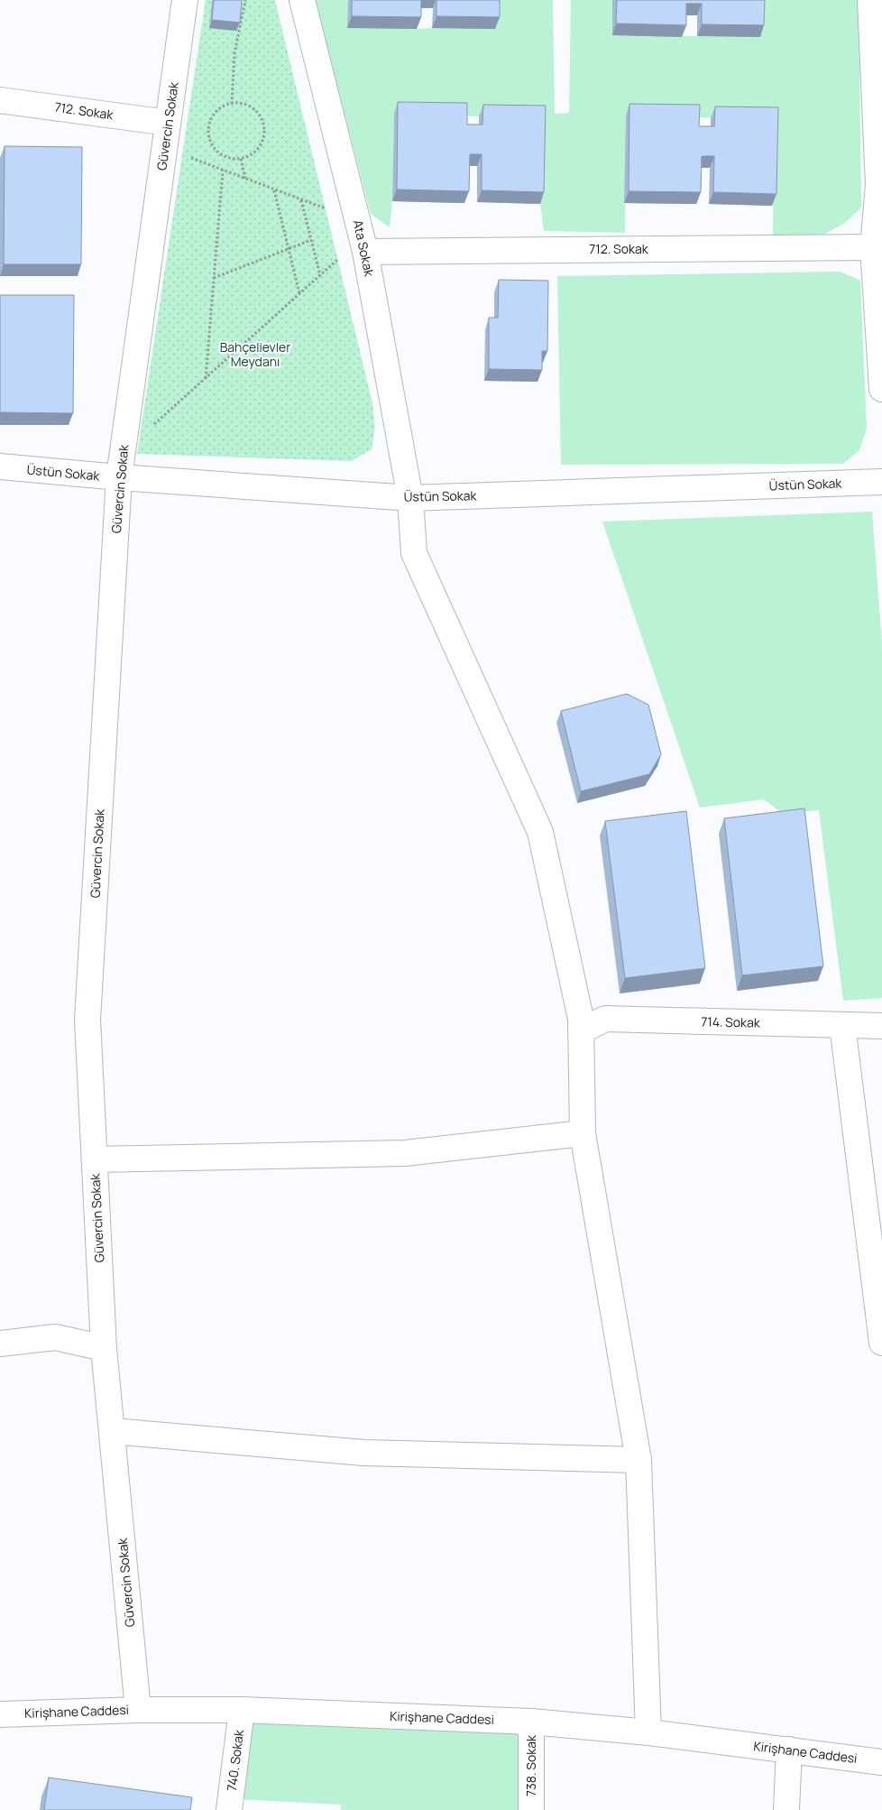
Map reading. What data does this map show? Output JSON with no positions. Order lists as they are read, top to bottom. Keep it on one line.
{"streets":{"street":["712. Sokak","Güvercin Sokak","Ata Sokak","Üstün Sokak","714. Sokak","Kirişhane Caddesi","740. Sokak","738. Sokak"]},"crossings":[["712. Sokak","Güvercin Sokak"],["712. Sokak","Ata Sokak"],["Güvercin Sokak","Üstün Sokak"],["Güvercin Sokak","Kirişhane Caddesi"],["Ata Sokak","Üstün Sokak"],["Ata Sokak","714. Sokak"],["Ata Sokak","Kirişhane Caddesi"],["Kirişhane Caddesi","740. Sokak"],["Kirişhane Caddesi","738. Sokak"]],"parks":["Bahçelievler Meydanı"]}
